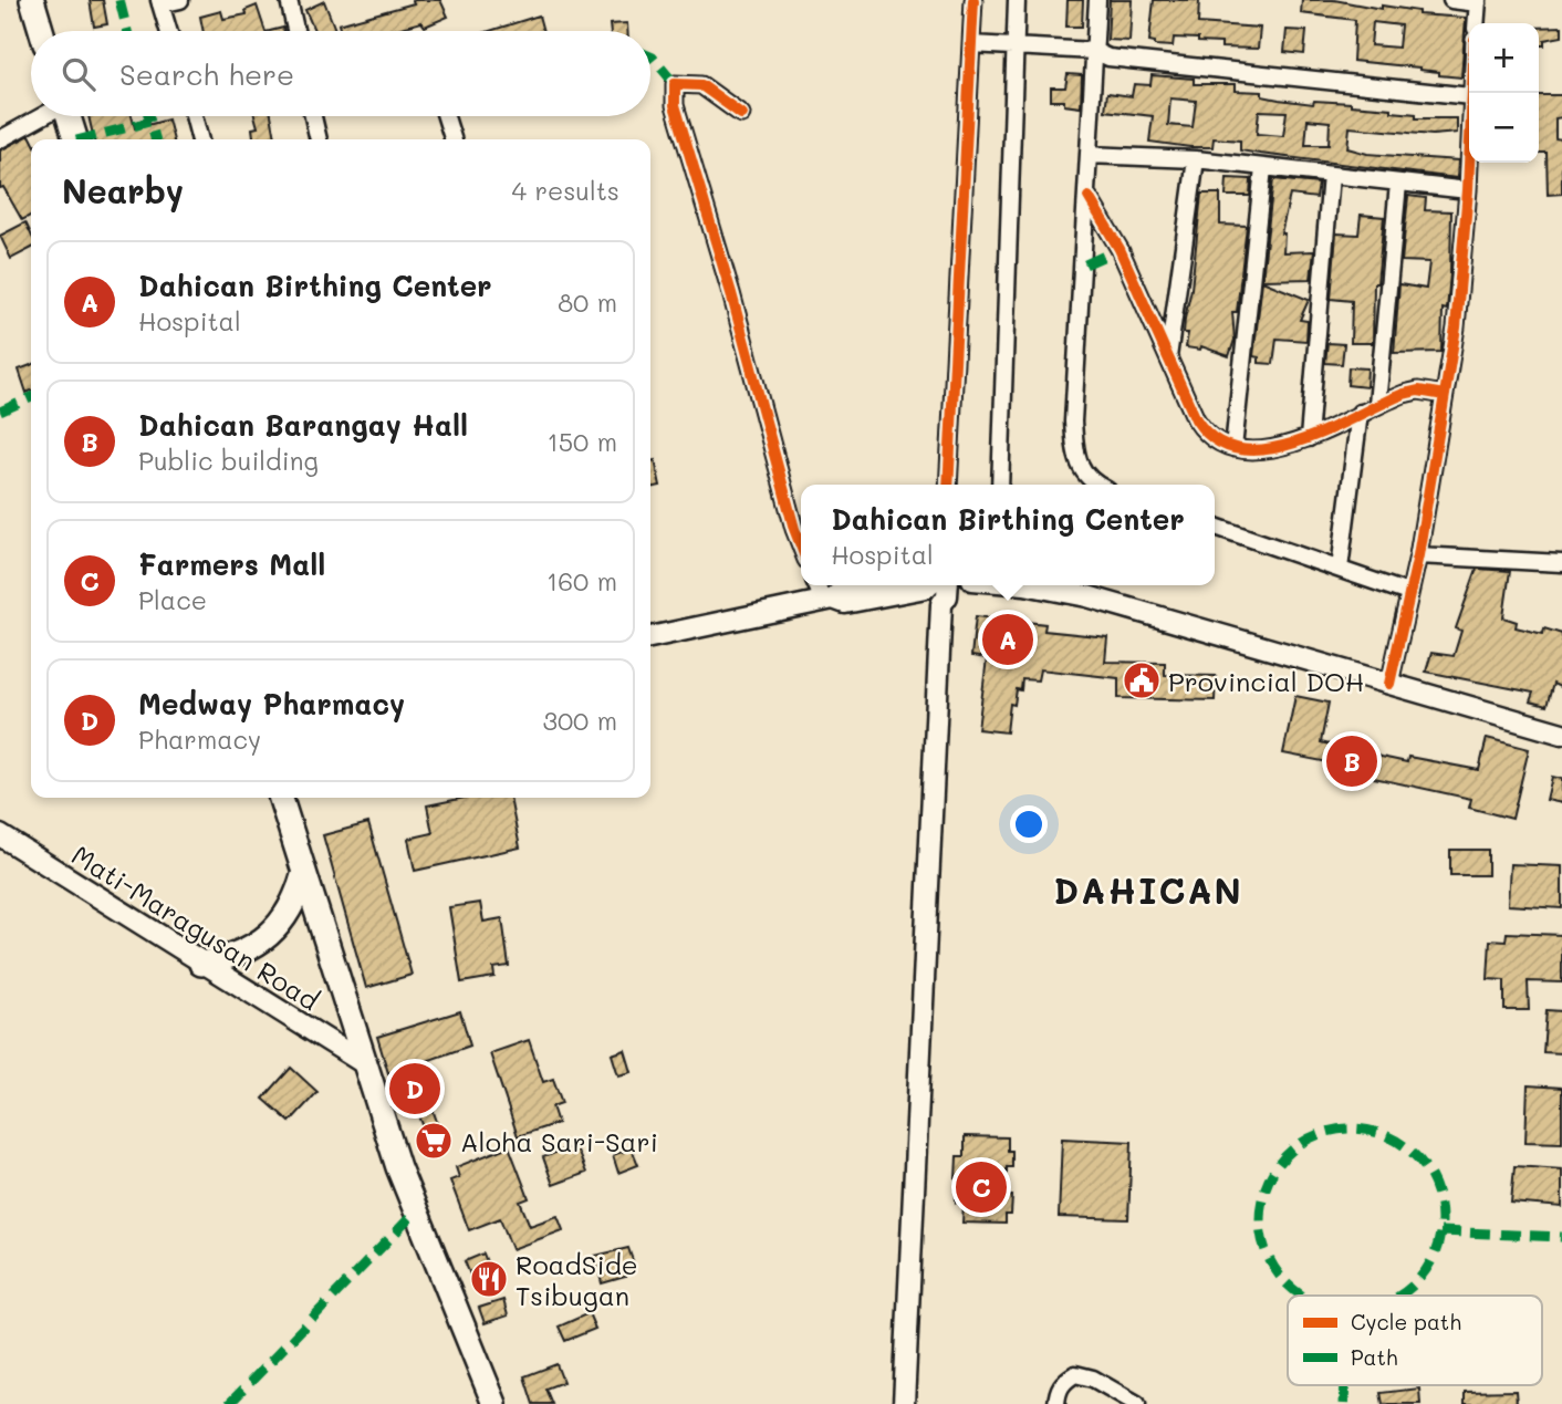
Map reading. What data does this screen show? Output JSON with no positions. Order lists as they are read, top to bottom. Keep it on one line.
{"streets":{"main road":["Mati-Maragusan Road"]},"districts":["DAHICAN"],"places":{"public building":["Provincial DOH"],"supermarket":["Aloha Sari-Sari"],"restaurant":["RoadSide Tsibugan"]},"legend":["Cycle path","Path"],"page":{"map_buttons":["+","−"],"search":"Search here","heading":["Nearby","4 results"],"list":[{"mark":"A","name":"Dahican Birthing Center","note":"Hospital","value":"80 m"},{"mark":"B","name":"Dahican Barangay Hall","note":"Public building","value":"150 m"},{"mark":"C","name":"Farmers Mall","note":"Place","value":"160 m"},{"mark":"D","name":"Medway Pharmacy","note":"Pharmacy","value":"300 m"}],"popup":["Dahican Birthing Center","Hospital"],"pins":["A","B","D","C"]}}
